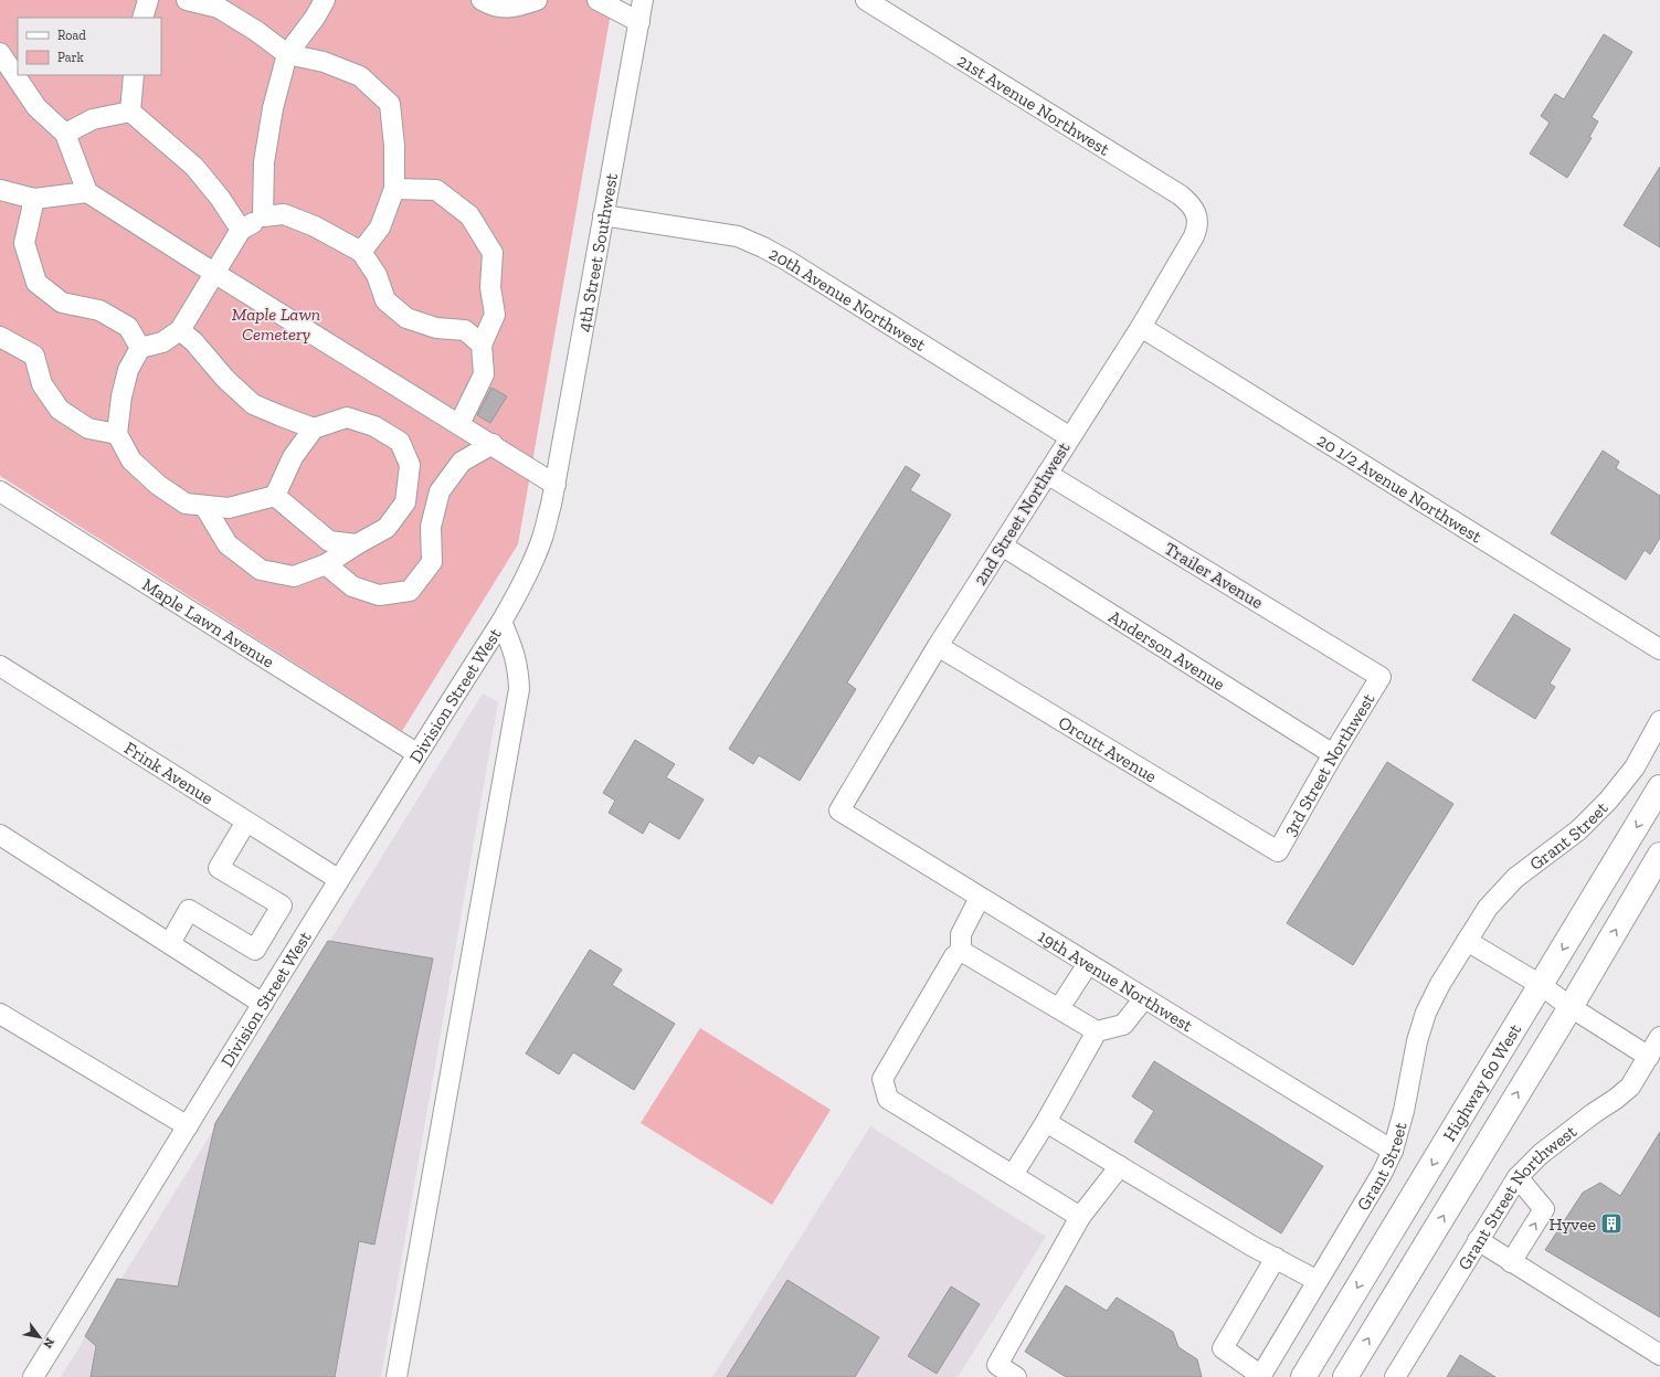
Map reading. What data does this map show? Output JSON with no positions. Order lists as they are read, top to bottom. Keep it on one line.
{"streets":{"main road":["Highway 60 West"],"street":["21st Avenue Northwest","4th Street Southwest","20th Avenue Northwest","20 1/2 Avenue Northwest","2nd Street Northwest","Trailer Avenue","Maple Lawn Avenue","Anderson Avenue","Division Street West","Orcutt Avenue","3rd Street Northwest","Frink Avenue","Grant Street","19th Avenue Northwest","Grant Street Northwest"]},"crossings":[["21st Avenue Northwest","2nd Street Northwest"],["4th Street Southwest","20th Avenue Northwest"],["4th Street Southwest","Division Street West"],["20th Avenue Northwest","2nd Street Northwest"],["20 1/2 Avenue Northwest","2nd Street Northwest"],["2nd Street Northwest","Trailer Avenue"],["2nd Street Northwest","Anderson Avenue"],["2nd Street Northwest","Orcutt Avenue"],["2nd Street Northwest","19th Avenue Northwest"],["Trailer Avenue","3rd Street Northwest"],["Maple Lawn Avenue","Division Street West"],["Anderson Avenue","3rd Street Northwest"],["Division Street West","Frink Avenue"],["Orcutt Avenue","3rd Street Northwest"],["Grant Street","19th Avenue Northwest"]],"parks":["Maple Lawn Cemetery"],"places":{"building":["Hyvee"]},"legend":["Road","Park"],"north":"bottom right"}
